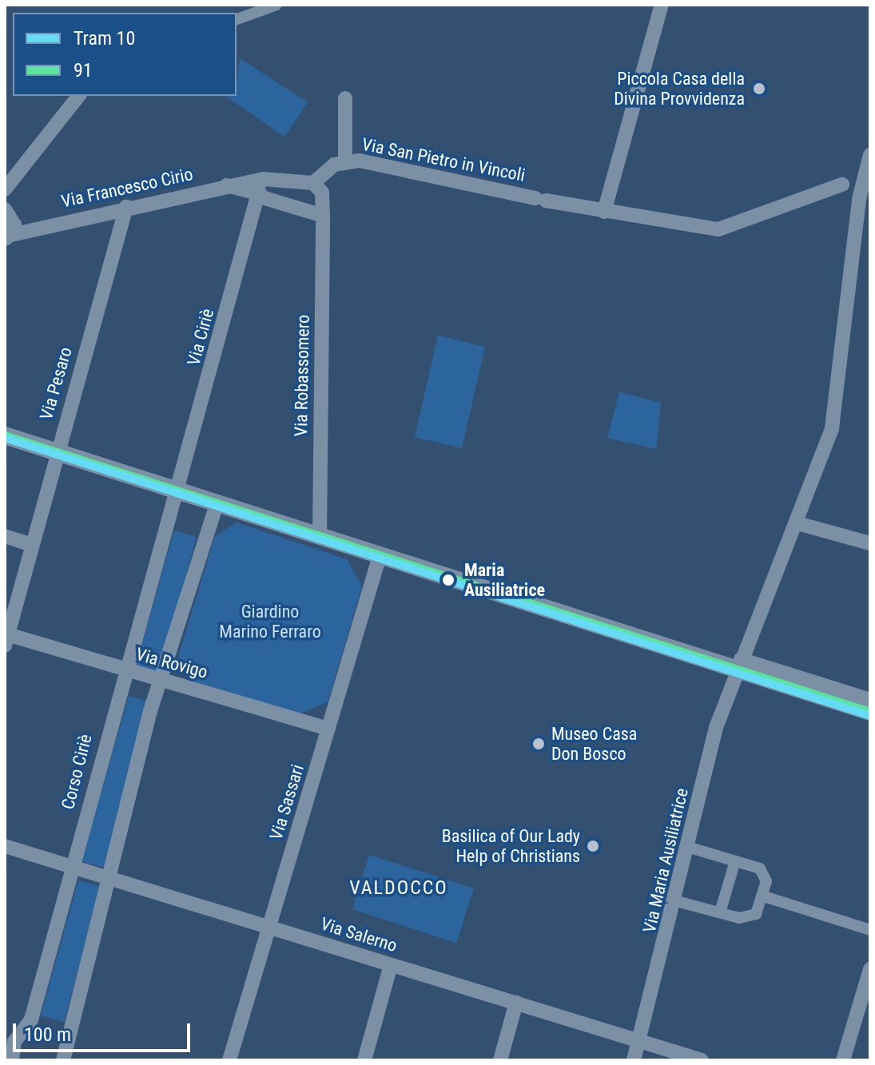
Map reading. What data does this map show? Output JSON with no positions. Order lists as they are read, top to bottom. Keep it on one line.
{"streets":{"street":["Via San Pietro in Vincoli","Via Francesco Cirio","Via Ciriè","Via Robassomero","Via Pesaro","Via Rovigo","Corso Ciriè","Via Sassari","Via Maria Ausiliatrice","Via Salerno"]},"crossings":[["Via San Pietro in Vincoli","Via Robassomero"],["Via San Pietro in Vincoli","Via Maria Ausiliatrice"],["Via Francesco Cirio","Via Ciriè"],["Via Francesco Cirio","Via Pesaro"],["Via Ciriè","Corso Ciriè"],["Via Pesaro","Via Rovigo"],["Via Rovigo","Corso Ciriè"],["Via Rovigo","Via Sassari"],["Corso Ciriè","Via Salerno"],["Via Sassari","Via Salerno"],["Via Maria Ausiliatrice","Via Salerno"]],"districts":["VALDOCCO"],"parks":["Giardino Marino Ferraro"],"places":["Piccola Casa della Divina Provvidenza","Maria Ausiliatrice","Museo Casa Don Bosco","Basilica of Our Lady Help of Christians"],"lines":["transit line 91","tram line 10"],"legend":["Tram 10","91"],"scale_bar":"100 m"}
